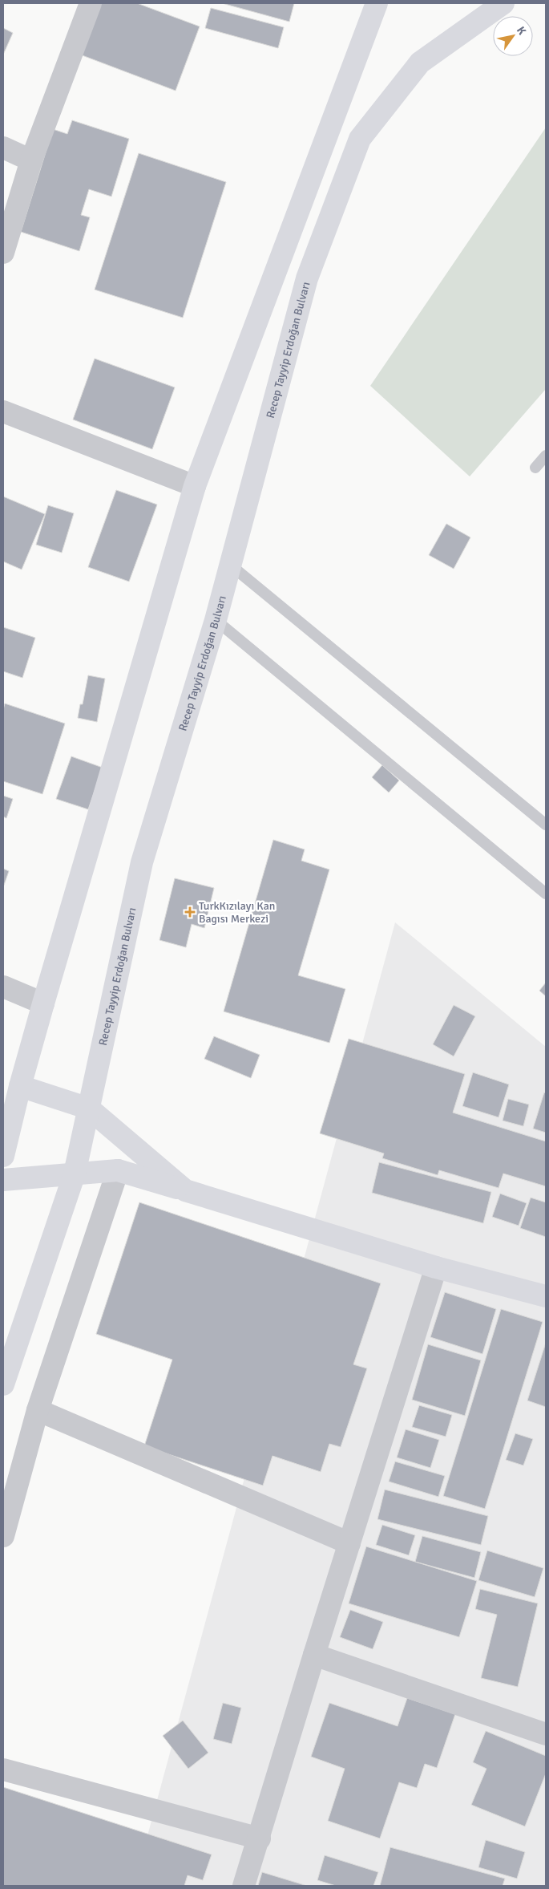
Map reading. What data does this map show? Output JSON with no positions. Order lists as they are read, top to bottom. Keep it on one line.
{"streets":{"main road":["Recep Tayyip Erdoğan Bulvarı"]},"places":{"health":["TurkKızılayı Kan Bagısı Merkezi"]},"north":"top right"}
